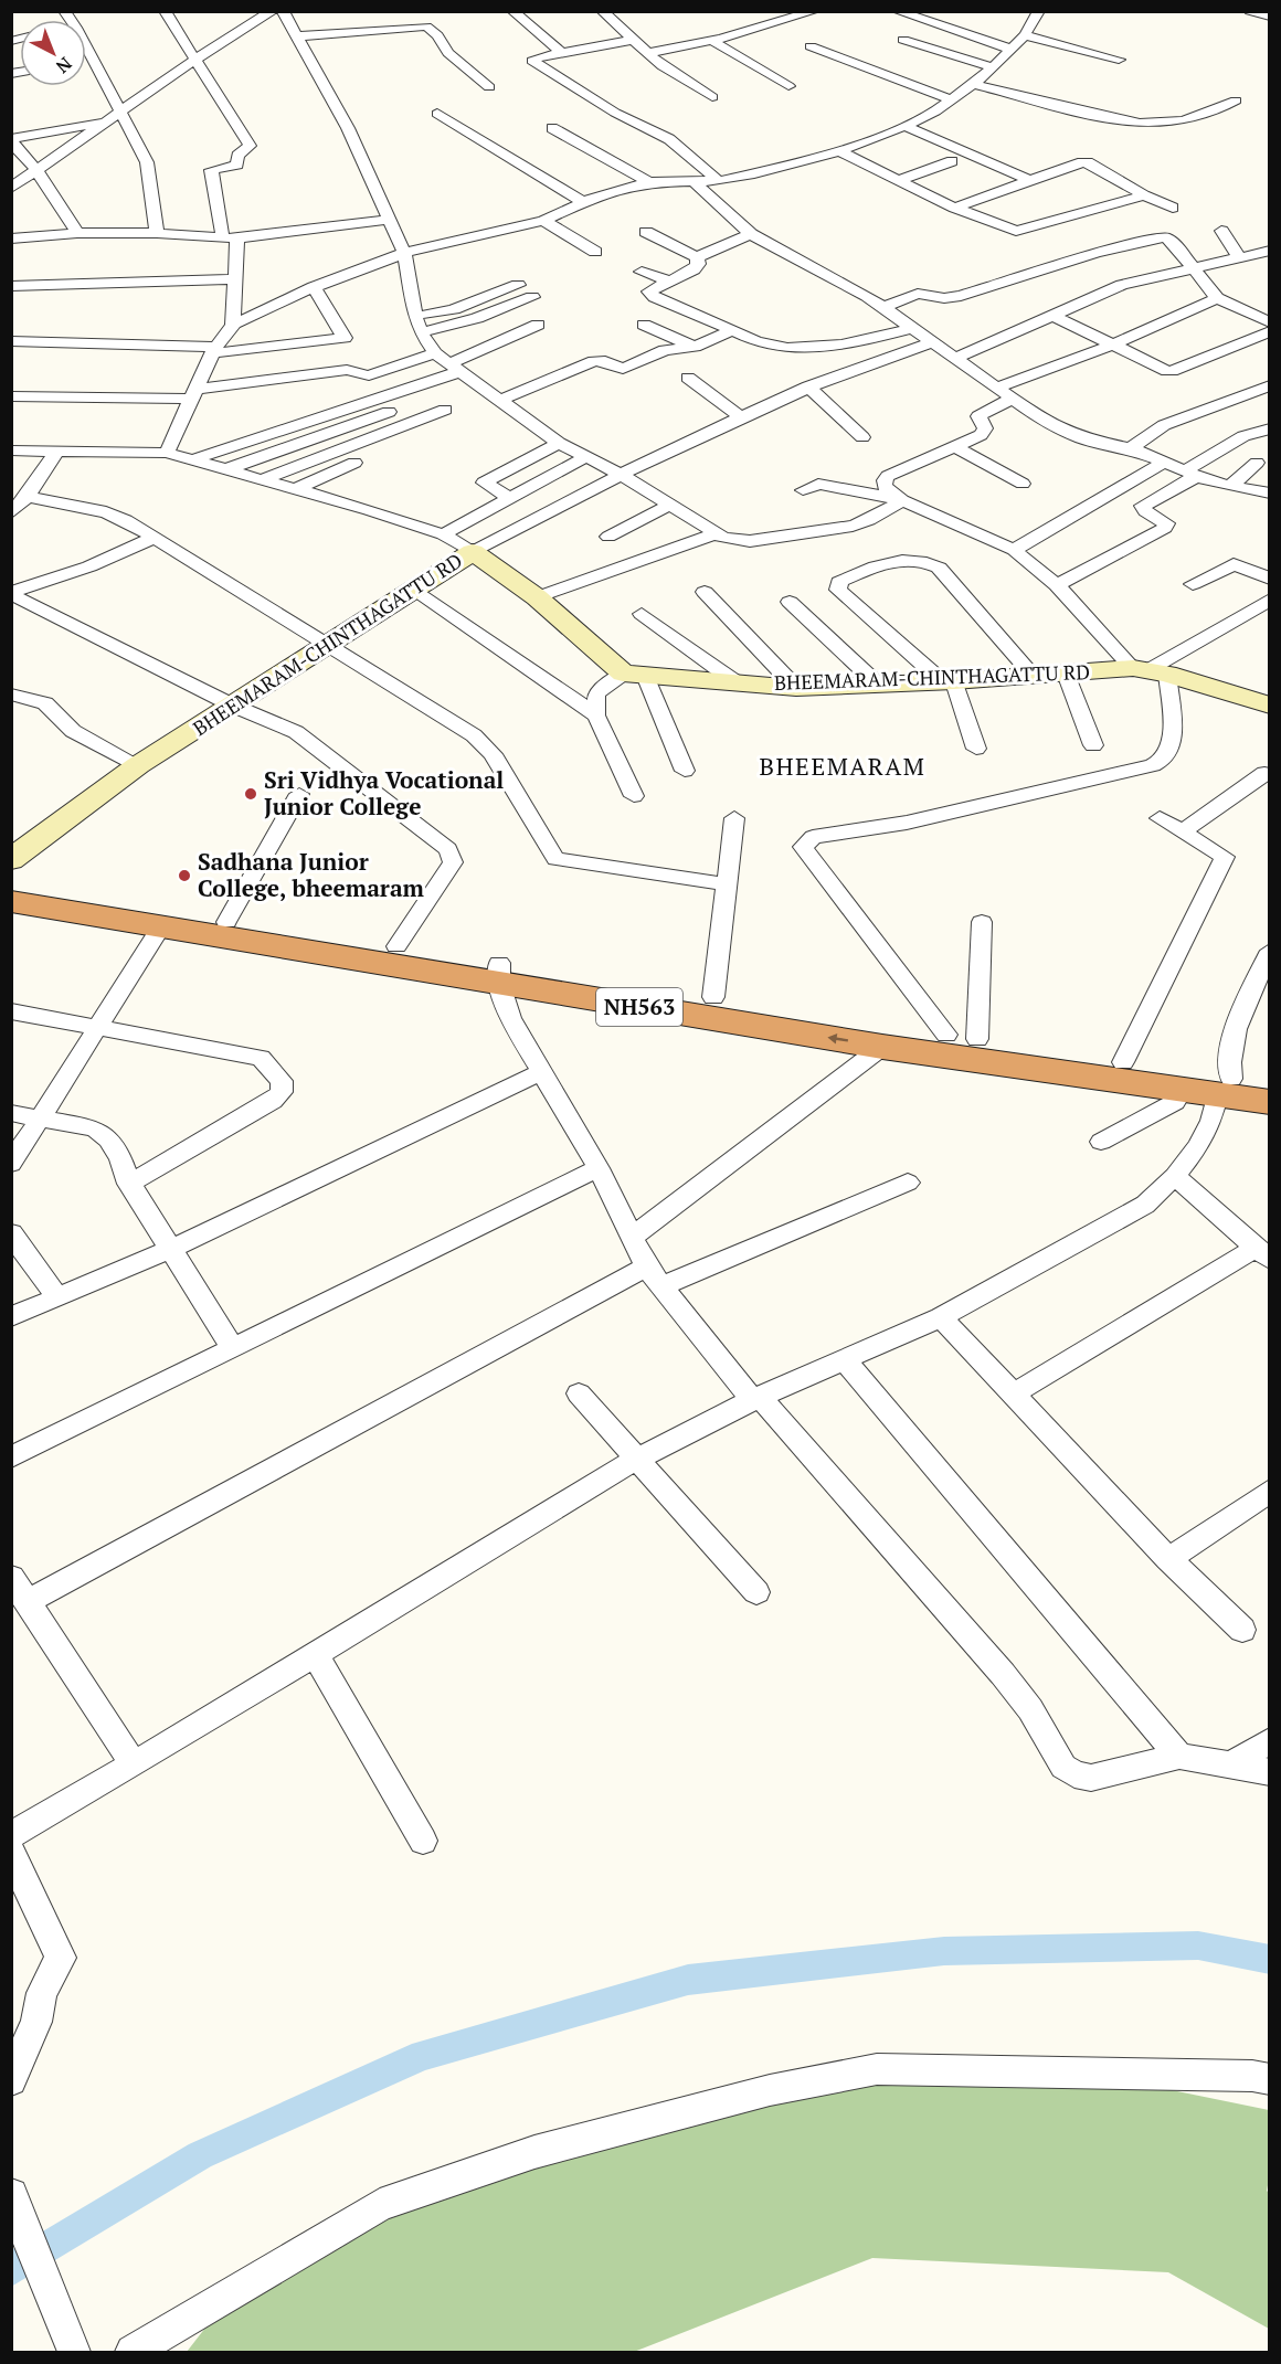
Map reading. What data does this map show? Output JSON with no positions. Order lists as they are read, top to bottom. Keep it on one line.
{"streets":{"highway":["NH563"],"street":["BHEEMARAM-CHINTHAGATTU RD"]},"districts":["BHEEMARAM"],"places":["Sri Vidhya Vocational Junior College","Sadhana Junior College, bheemaram"],"north":"bottom right"}
